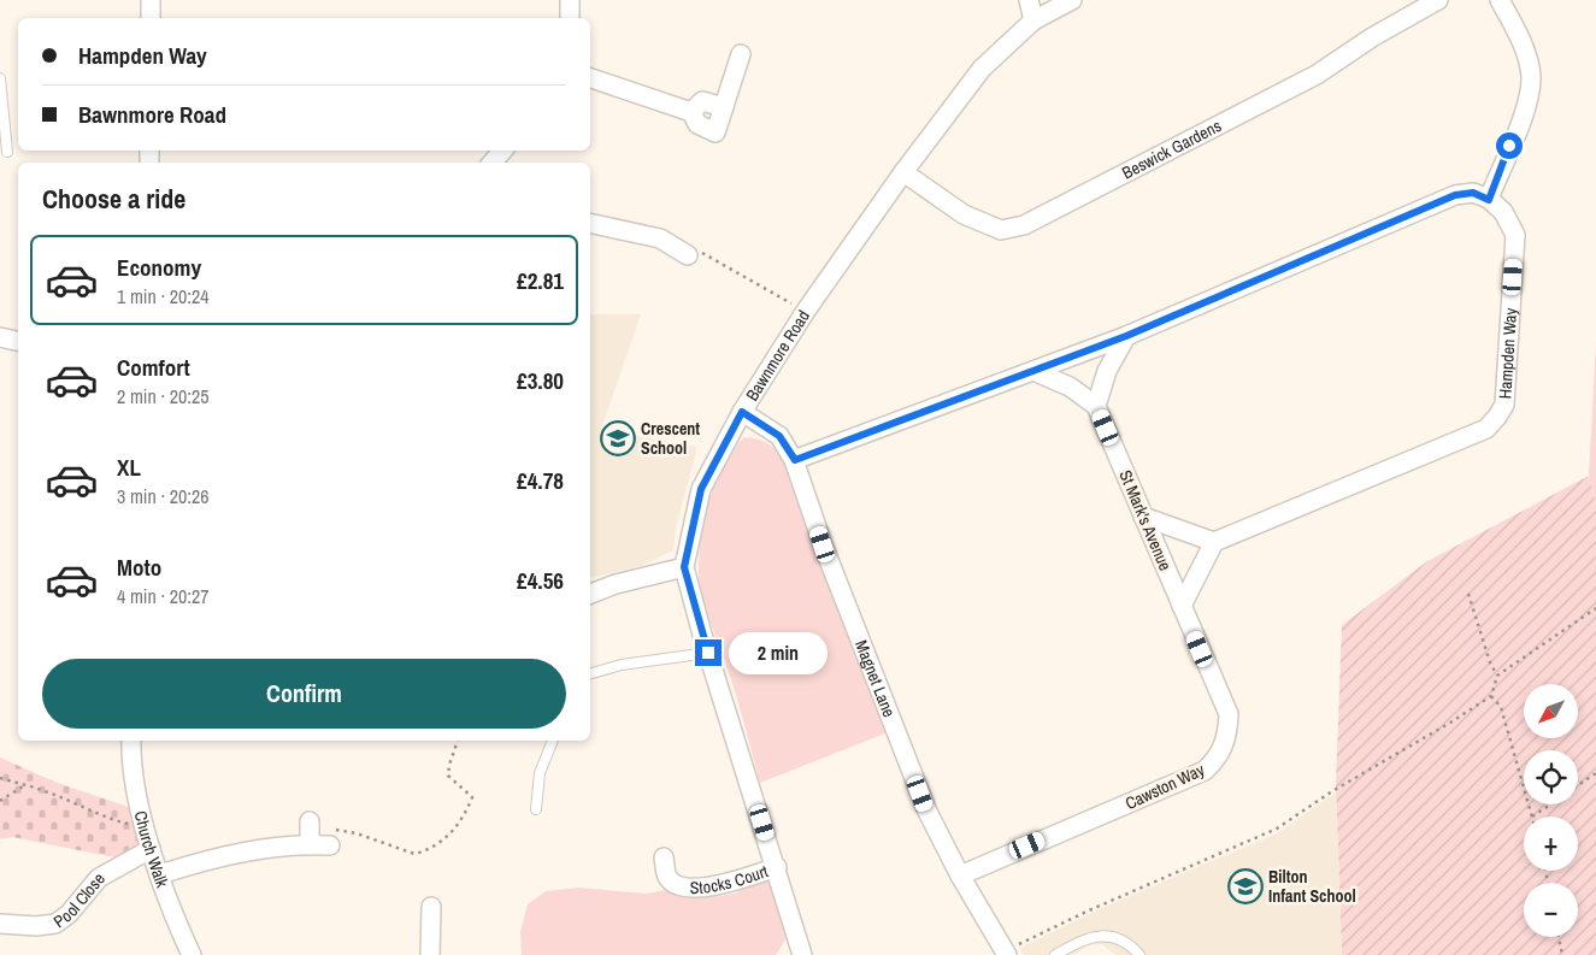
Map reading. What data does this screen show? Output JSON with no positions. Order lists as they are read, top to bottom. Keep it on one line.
{"streets":{"street":["Beswick Gardens","Hampden Way","Bawnmore Road","St Mark's Avenue","Magnet Lane","Cawston Way","Church Walk","Stocks Court","Pool Close"]},"crossings":[["Beswick Gardens","Bawnmore Road"],["Bawnmore Road","Magnet Lane"],["Bawnmore Road","Stocks Court"],["St Mark's Avenue","Cawston Way"],["Magnet Lane","Cawston Way"],["Church Walk","Pool Close"]],"places":{"school or university":["Crescent School","Bilton Infant School"]},"north":"bottom left","page":{"banner":["Hampden Way","Bawnmore Road"],"heading":"Choose a ride","list":[{"name":"Economy","note":"1 min · 20:24","value":"£2.81"},{"name":"Comfort","note":"2 min · 20:25","value":"£3.80"},{"name":"XL","note":"3 min · 20:26","value":"£4.78"},{"name":"Moto","note":"4 min · 20:27","value":"£4.56"}],"bubble":"2 min","buttons":"Confirm","map_buttons":["+","−"]}}
